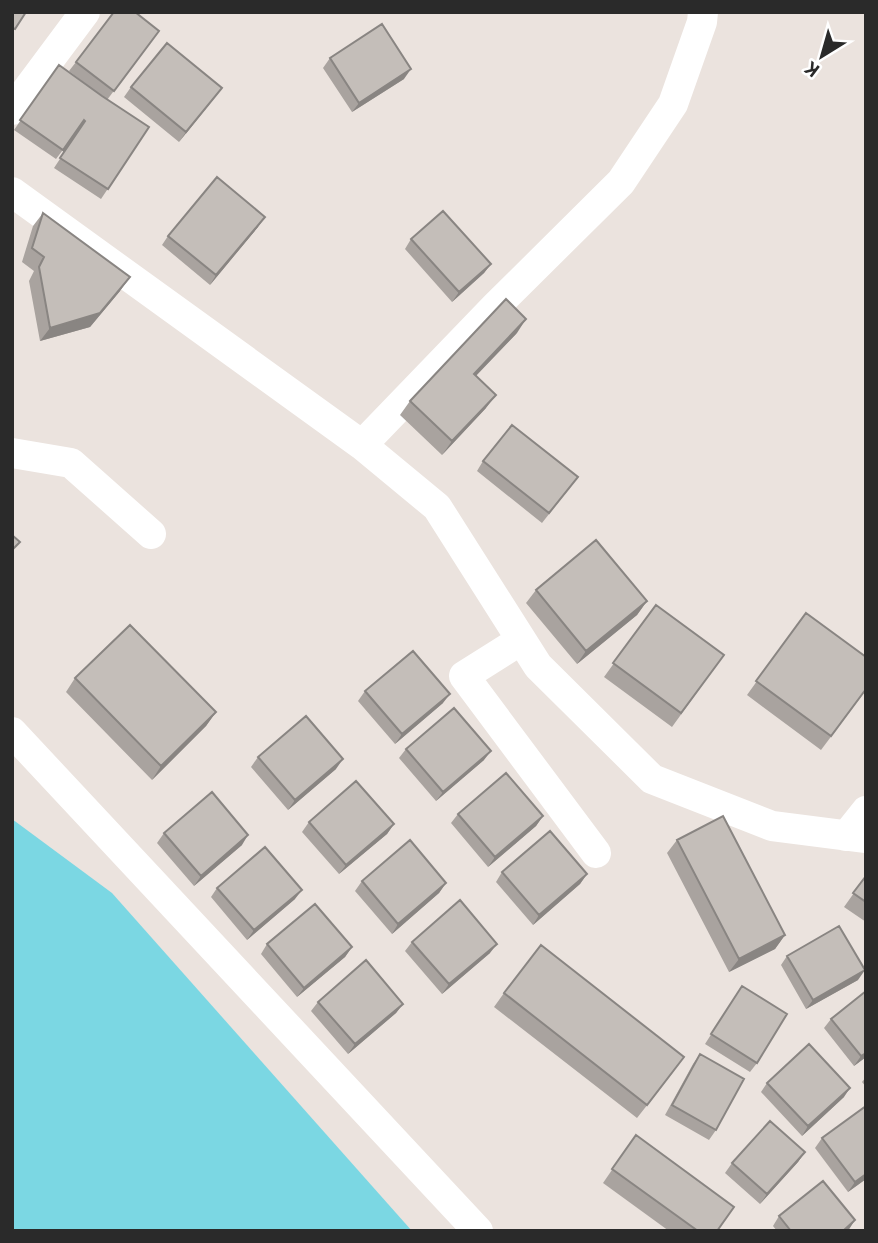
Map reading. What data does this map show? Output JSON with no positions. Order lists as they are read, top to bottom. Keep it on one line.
{"north":"bottom left"}
